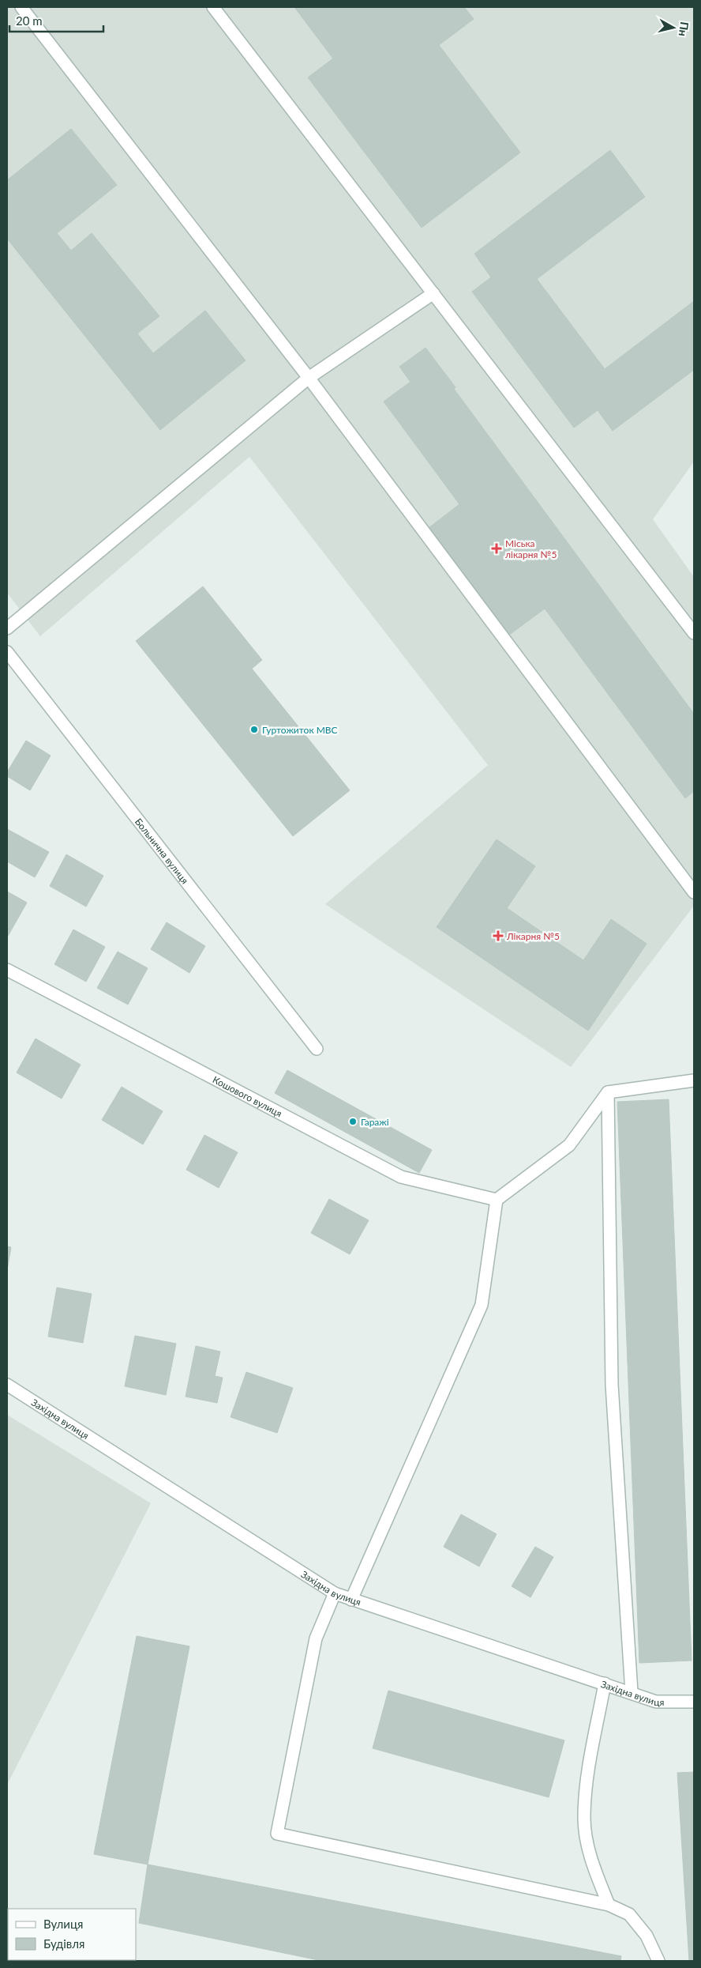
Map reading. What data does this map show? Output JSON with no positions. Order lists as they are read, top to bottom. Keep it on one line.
{"streets":{"street":["Больнична вулиця","Кошового вулиця","Західна вулиця"]},"places":{"health":["Міська лікарня №5","Лікарня №5"],"other":["Гуртожиток МВС","Гаражі"]},"legend":["Вулиця","Будівля"],"scale_bar":"20 m","north":"right"}
